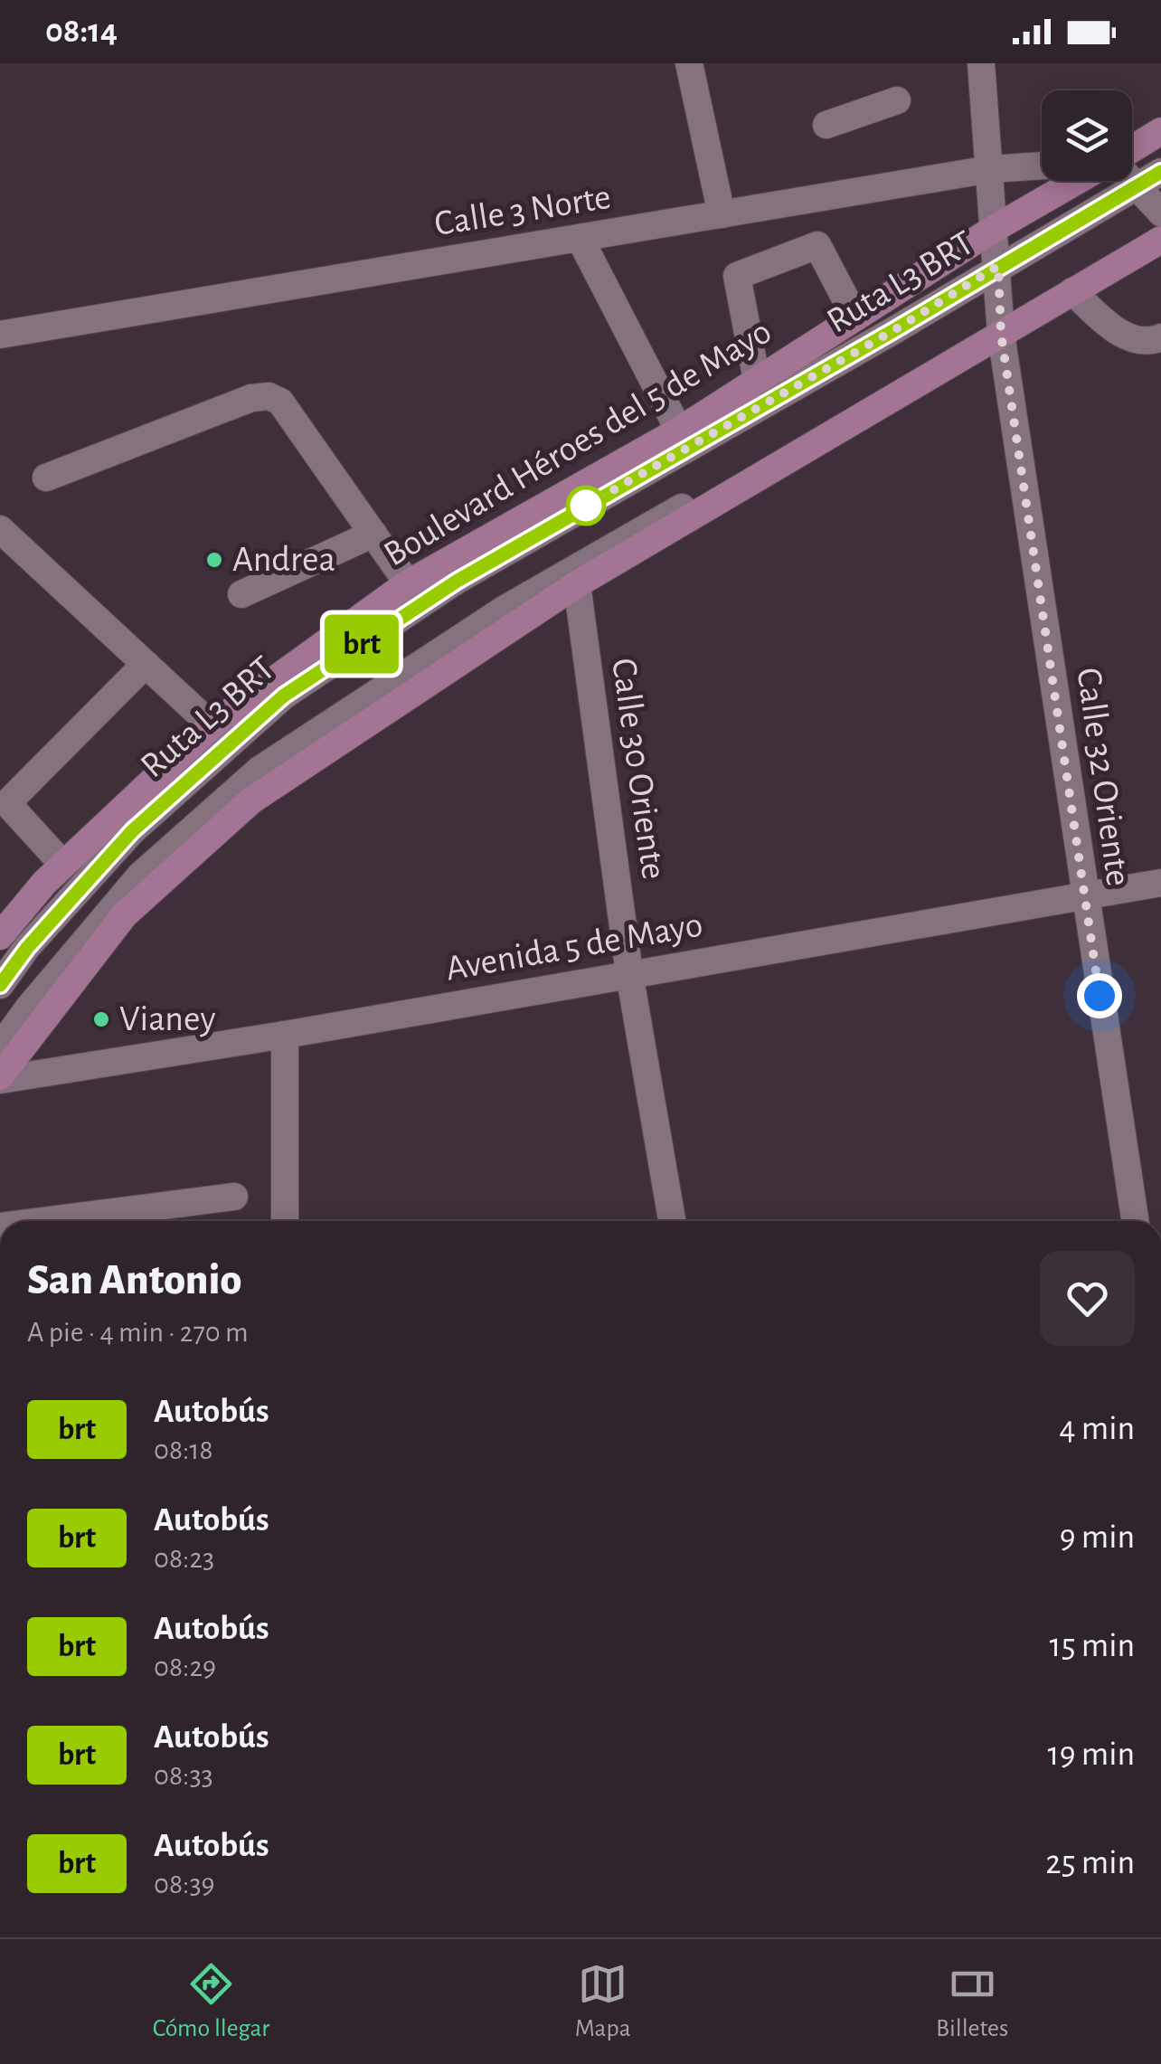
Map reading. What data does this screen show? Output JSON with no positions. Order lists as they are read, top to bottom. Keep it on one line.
{"streets":{"main road":["Boulevard Héroes del 5 de Mayo"],"street":["Calle 3 Norte","Ruta L3 BRT","Calle 30 Oriente","Calle 32 Oriente","Avenida 5 de Mayo"]},"crossings":[["Calle 3 Norte","Calle 32 Oriente"],["Ruta L3 BRT","Calle 32 Oriente"],["Boulevard Héroes del 5 de Mayo","Calle 32 Oriente"],["Calle 30 Oriente","Avenida 5 de Mayo"],["Calle 32 Oriente","Avenida 5 de Mayo"]],"places":["Andrea","Vianey"],"lines":["bus line brt"],"page":{"status":"08:14","on_map":"brt","heading":["San Antonio","A pie · 4 min · 270 m"],"list":[{"mark":"brt","name":"Autobús","note":"08:18","value":"4 min"},{"mark":"brt","name":"Autobús","note":"08:23","value":"9 min"},{"mark":"brt","name":"Autobús","note":"08:29","value":"15 min"},{"mark":"brt","name":"Autobús","note":"08:33","value":"19 min"},{"mark":"brt","name":"Autobús","note":"08:39","value":"25 min"}],"tabs":["Cómo llegar","Mapa","Billetes"]}}
